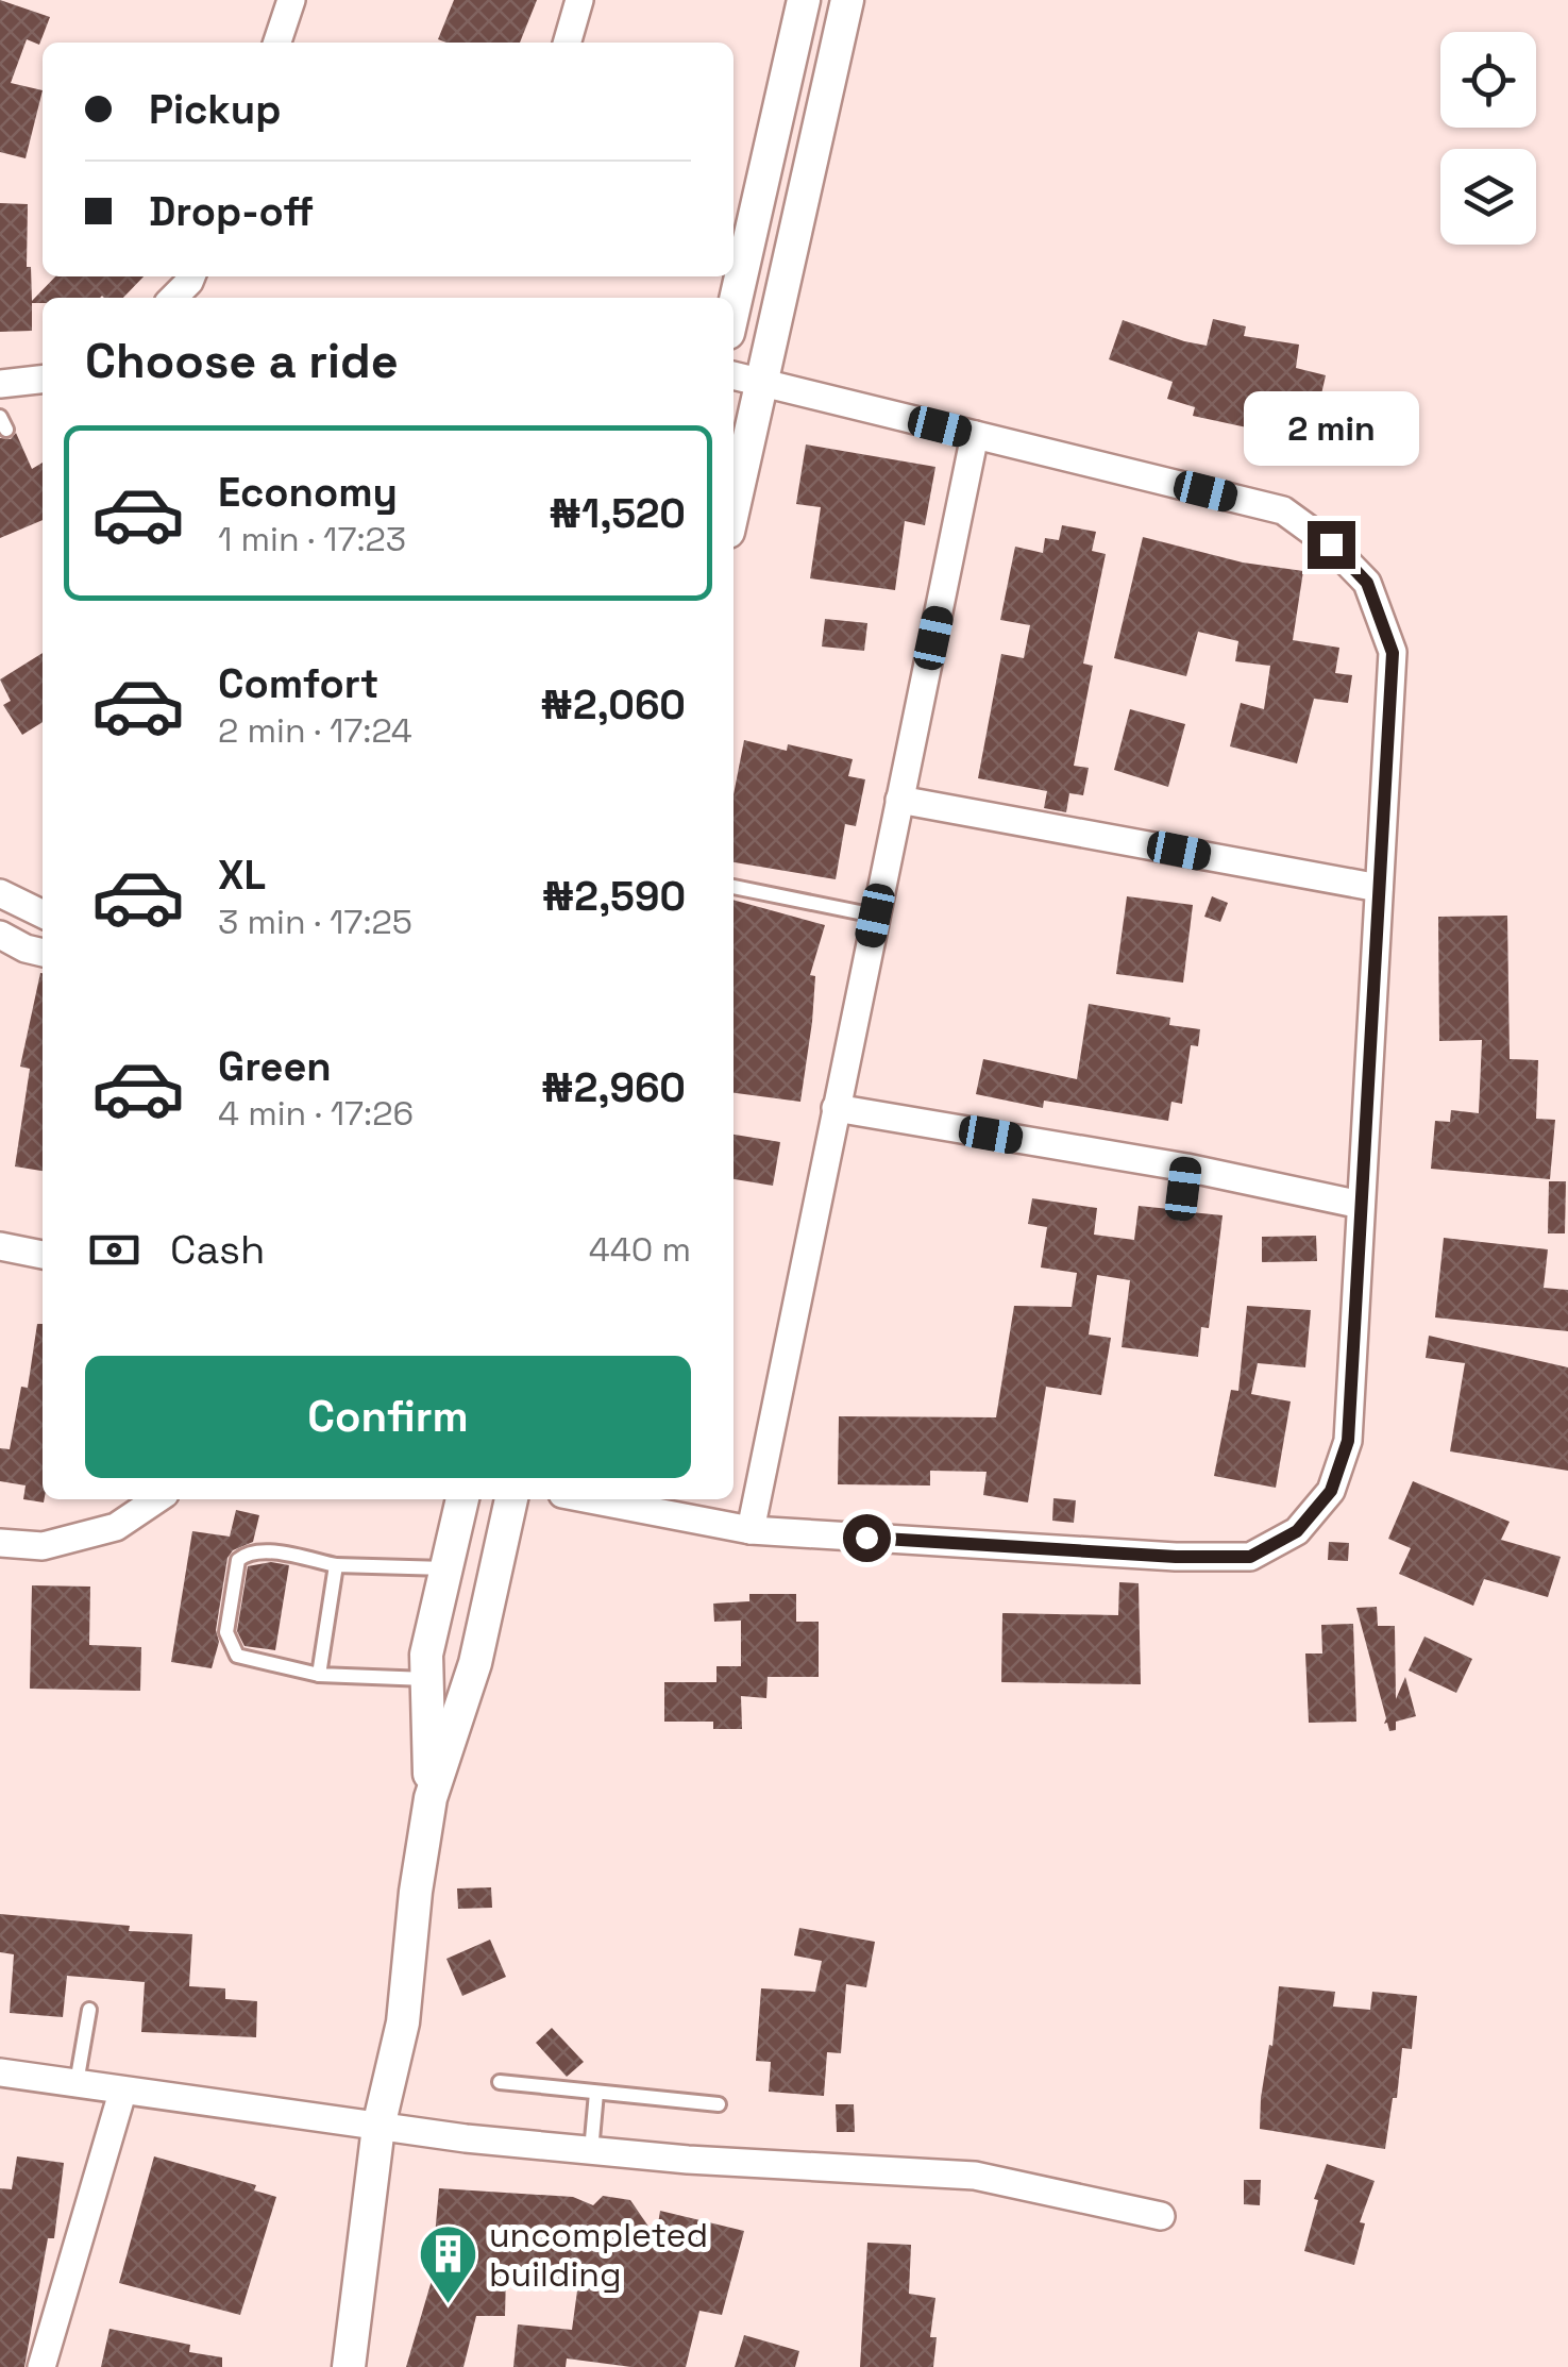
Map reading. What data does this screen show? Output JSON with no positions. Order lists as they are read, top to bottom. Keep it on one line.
{"places":{"building":["uncompleted building"]},"page":{"banner":["Pickup","Drop-off"],"heading":"Choose a ride","bubble":"2 min","list":[{"name":"Economy","note":"1 min · 17:23","value":"₦1,520"},{"name":"Comfort","note":"2 min · 17:24","value":"₦2,060"},{"name":"XL","note":"3 min · 17:25","value":"₦2,590"},{"name":"Green","note":"4 min · 17:26","value":"₦2,960"}],"pay":["Cash","440 m"],"buttons":"Confirm"}}
